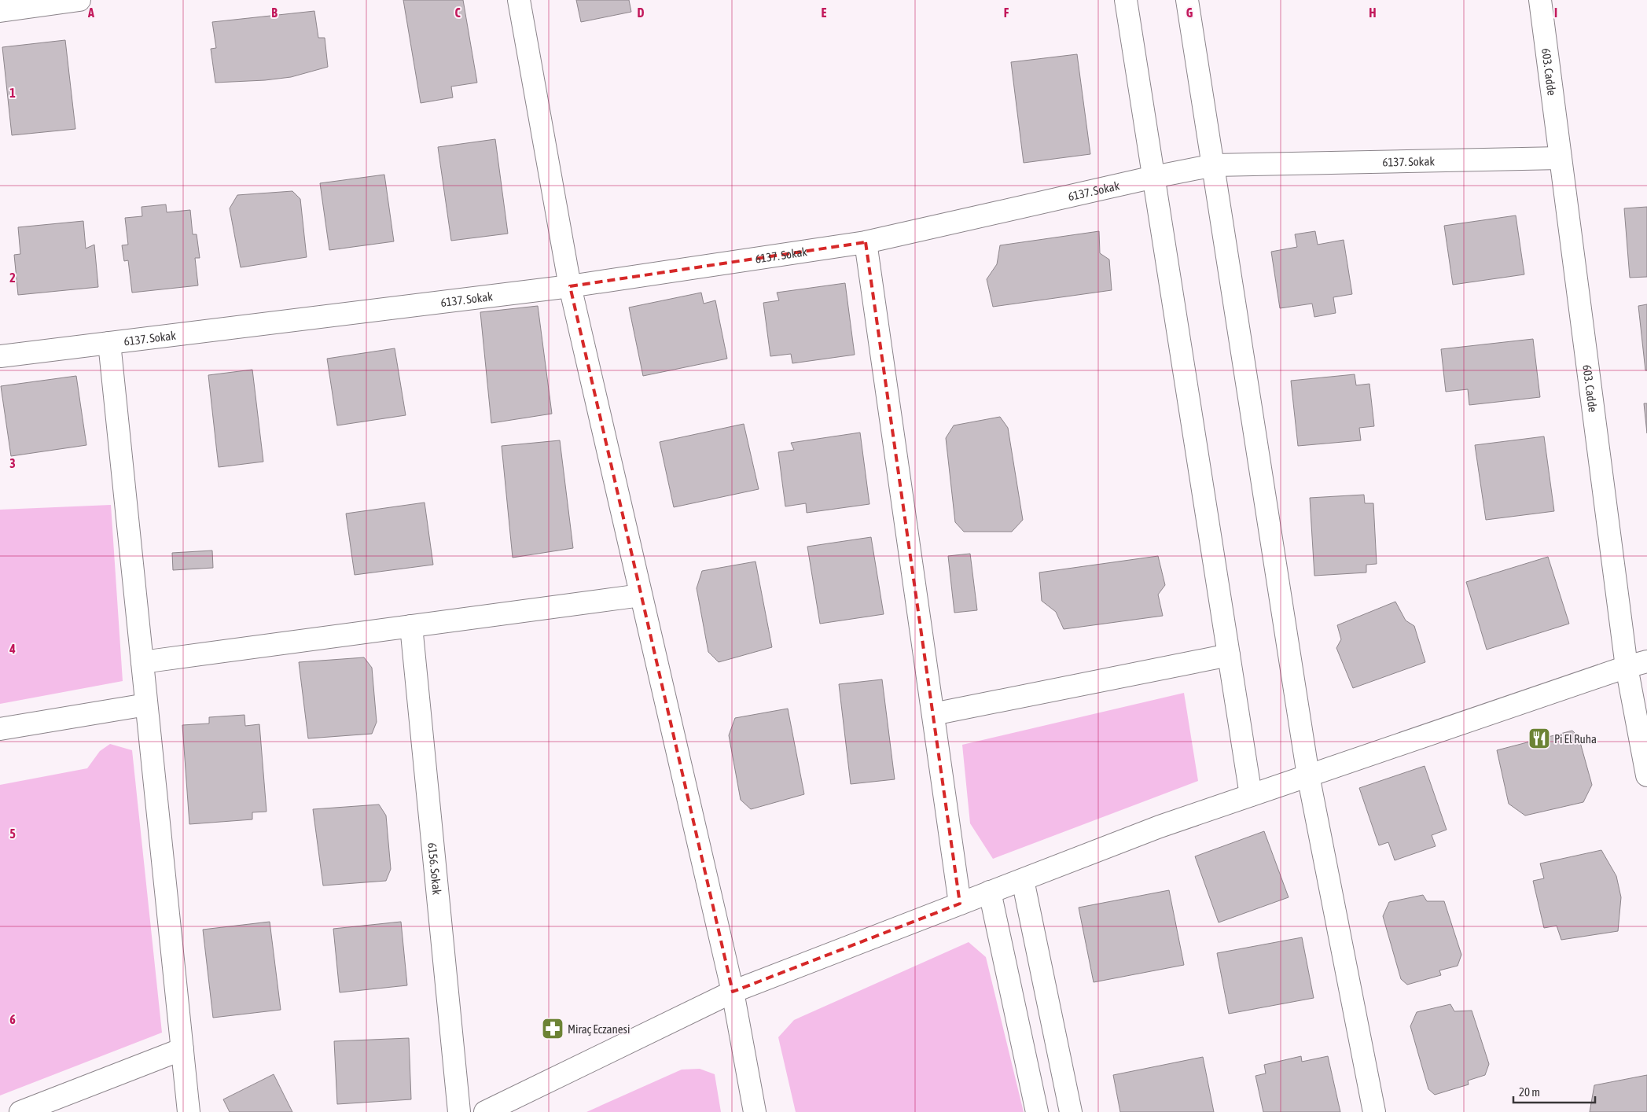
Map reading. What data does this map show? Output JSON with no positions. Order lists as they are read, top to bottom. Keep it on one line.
{"streets":{"street":["603. Cadde","6137. Sokak","6156. Sokak"]},"crossings":[["603. Cadde","6137. Sokak"]],"places":{"restaurant":["Pi El Ruha"],"pharmacy":["Miraç Eczanesi"]},"scale_bar":"20 m","grid":{"columns":["A","B","C","D","E","F","G","H","I"],"rows":["1","2","3","4","5","6"]}}
